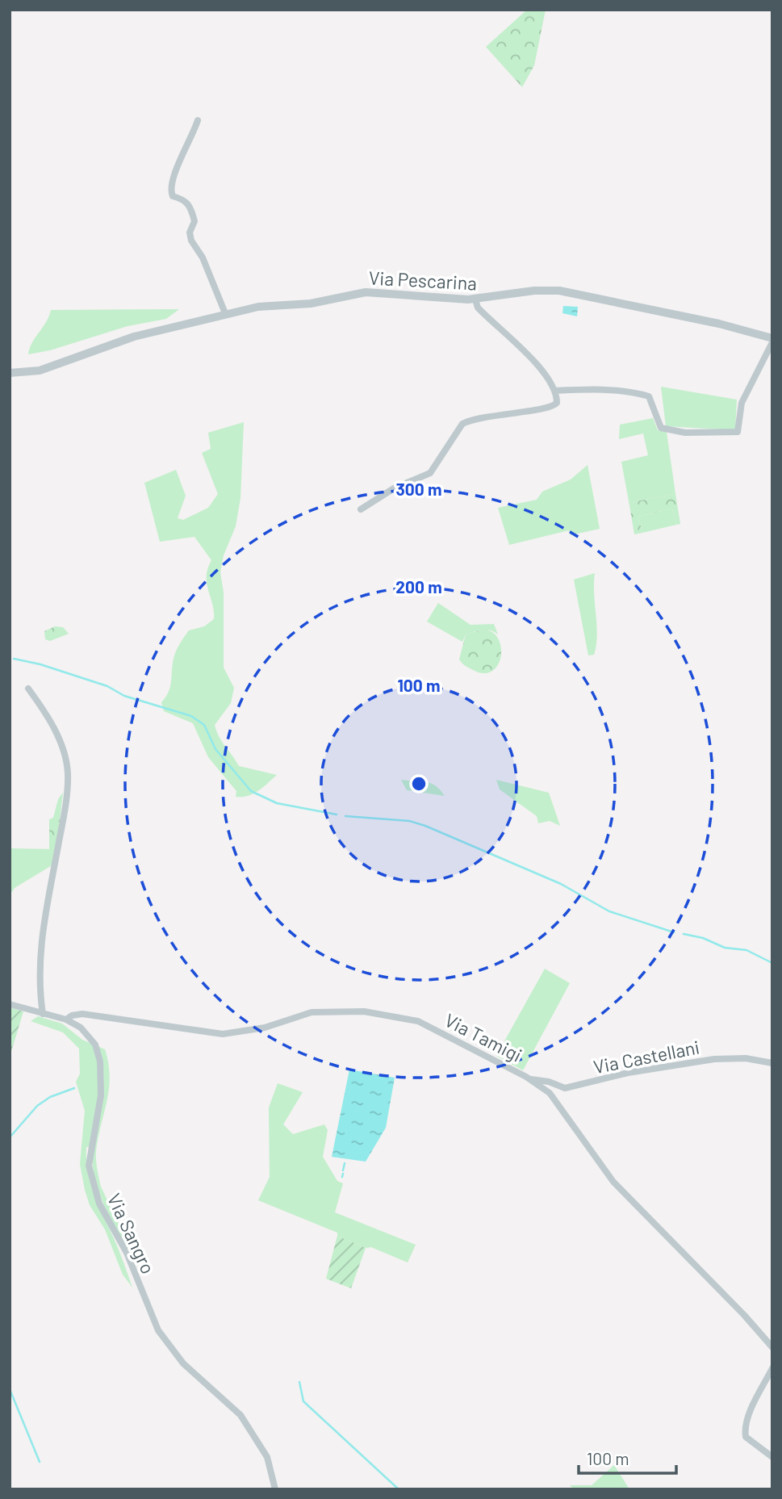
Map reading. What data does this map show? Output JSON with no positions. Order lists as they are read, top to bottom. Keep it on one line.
{"streets":{"street":["Via Pescarina","Via Tamigi","Via Castellani","Via Sangro"]},"crossings":[["Via Tamigi","Via Castellani"],["Via Tamigi","Via Sangro"]],"scale_bar":"100 m","rings":["300 m","200 m","100 m"]}
